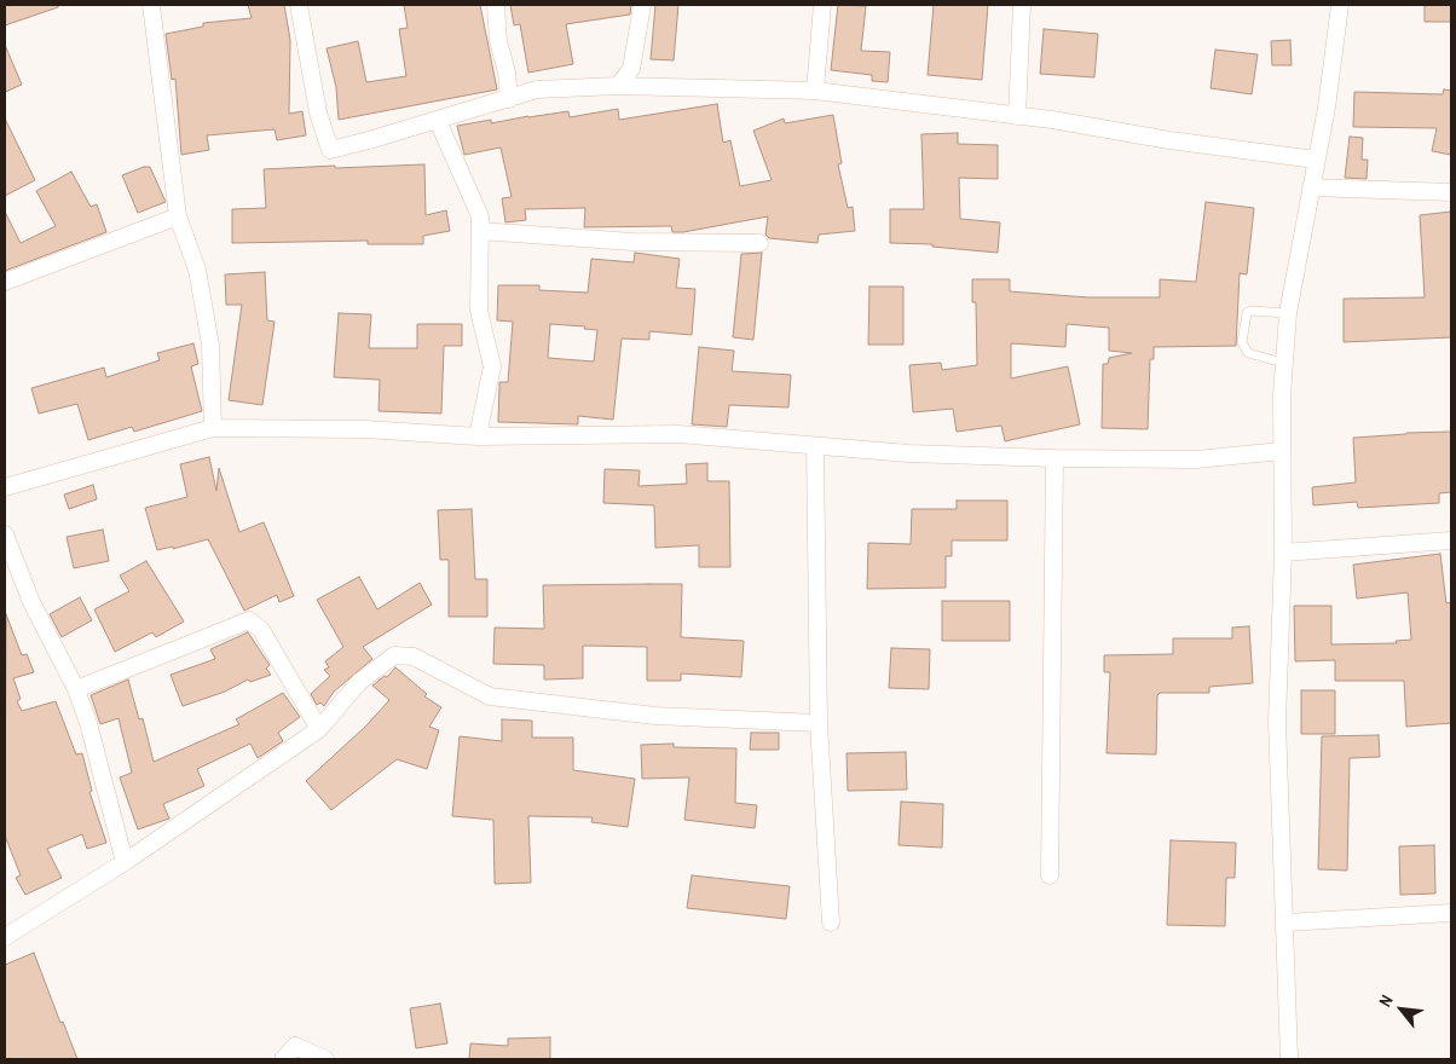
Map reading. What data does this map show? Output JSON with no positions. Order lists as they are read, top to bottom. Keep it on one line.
{"north":"top left"}
